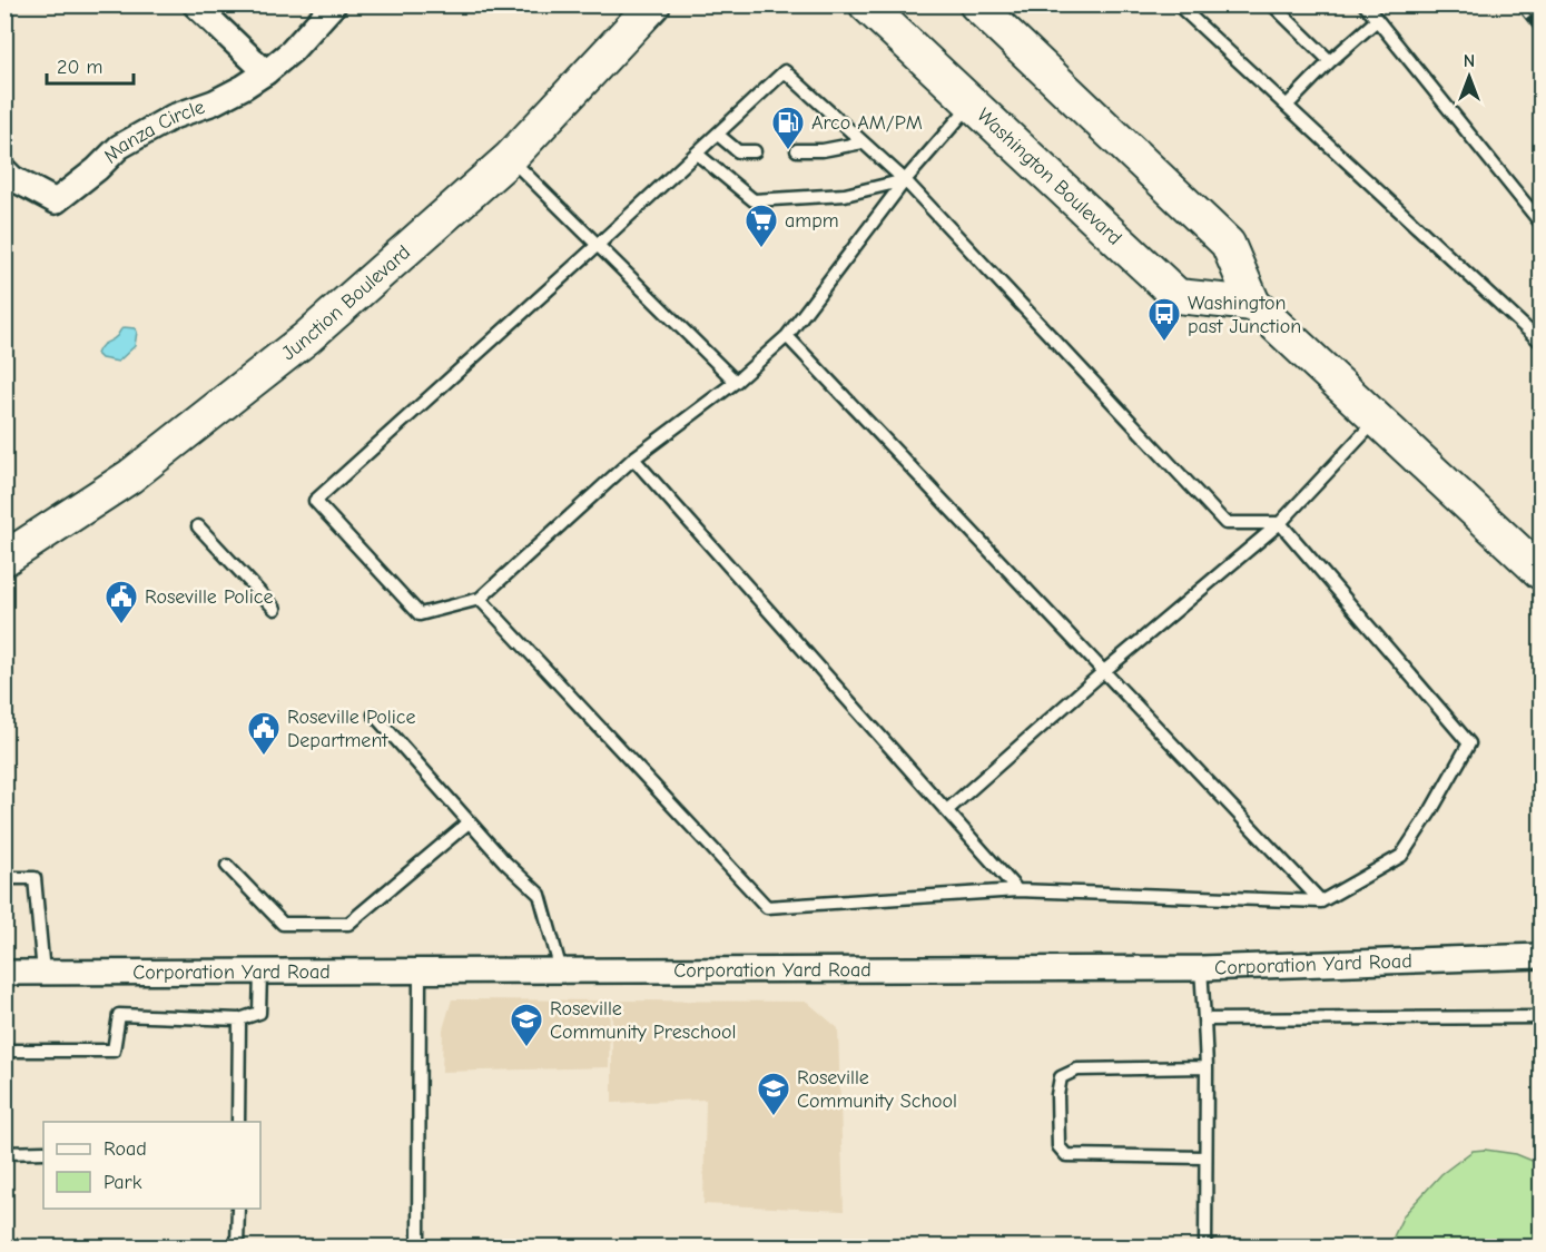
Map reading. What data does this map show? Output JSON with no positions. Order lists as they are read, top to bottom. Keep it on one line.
{"streets":{"main road":["Washington Boulevard","Junction Boulevard"],"street":["Manza Circle","Corporation Yard Road"]},"places":{"fuel station":["Arco AM/PM"],"supermarket":["ampm"],"bus stop":["Washington past Junction"],"public building":["Roseville Police","Roseville Police Department"],"school or university":["Roseville Community Preschool","Roseville Community School"]},"legend":["Road","Park"],"scale_bar":"20 m","north":"top"}
